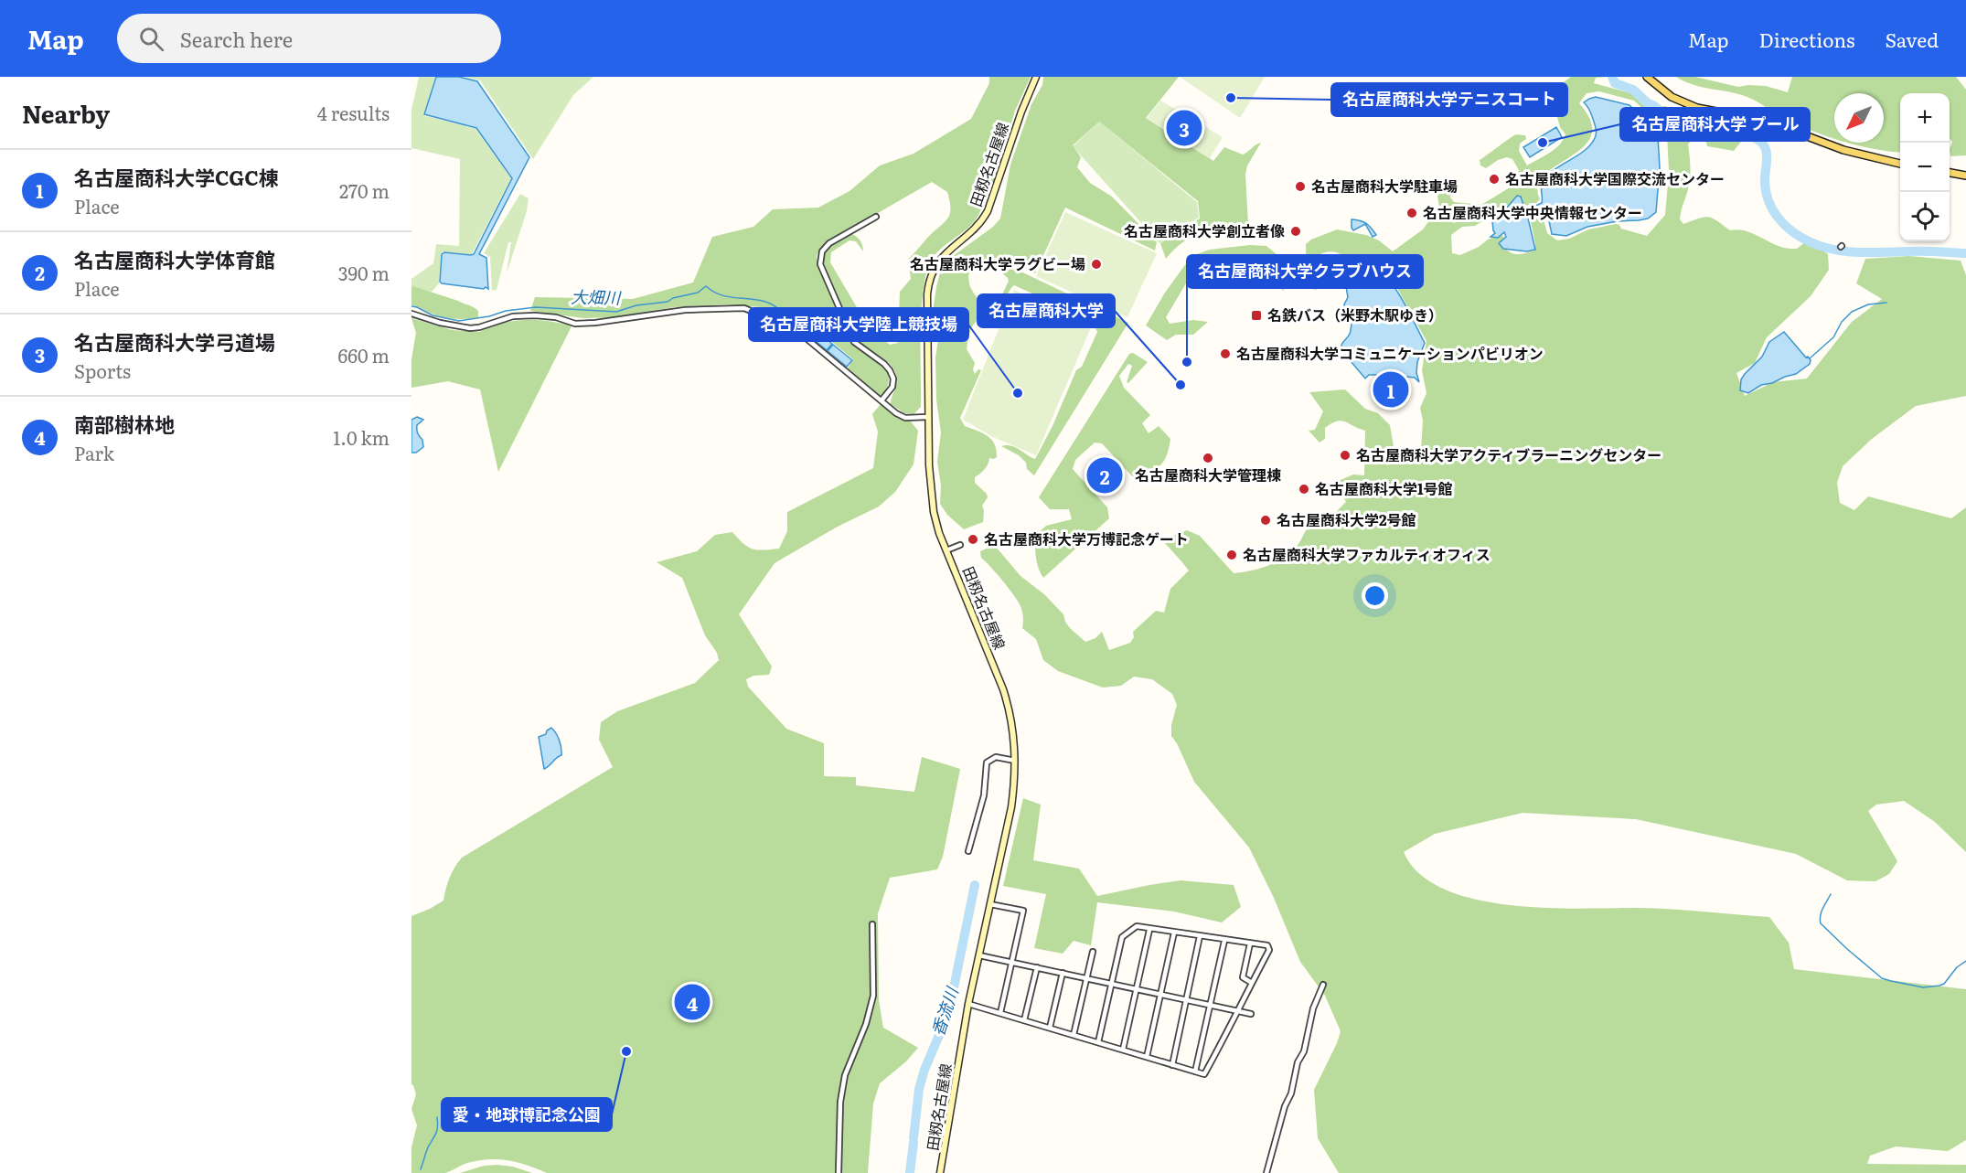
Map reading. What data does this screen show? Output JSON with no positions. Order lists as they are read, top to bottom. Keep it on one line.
{"streets":{"main road":["田籾名古屋線"]},"water":["大畑川","香流川"],"places":{"other":["名古屋商科大学テニスコート","名古屋商科大学 プール","名古屋商科大学国際交流センター","名古屋商科大学駐車場","名古屋商科大学中央情報センター","名古屋商科大学創立者像","名古屋商科大学ラグビー場","名古屋商科大学コミュニケーションパビリオン","名古屋商科大学クラブハウス","名古屋商科大学","名古屋商科大学陸上競技場","名古屋商科大学アクティブラーニングセンター","名古屋商科大学管理棟","名古屋商科大学1号館","名古屋商科大学2号館","名古屋商科大学万博記念ゲート","名古屋商科大学ファカルティオフィス","愛・地球博記念公園"],"transit":["名鉄バス（米野木駅ゆき）"]},"north":"bottom left","page":{"header":"Map","search":"Search here","nav":["Map","Directions","Saved"],"heading":["Nearby","4 results"],"map_buttons":["+","−"],"pins":["3","1","2","4"],"list":[{"mark":"1","name":"名古屋商科大学CGC棟","note":"Place","value":"270 m"},{"mark":"2","name":"名古屋商科大学体育館","note":"Place","value":"390 m"},{"mark":"3","name":"名古屋商科大学弓道場","note":"Sports","value":"660 m"},{"mark":"4","name":"南部樹林地","note":"Park","value":"1.0 km"}]}}
